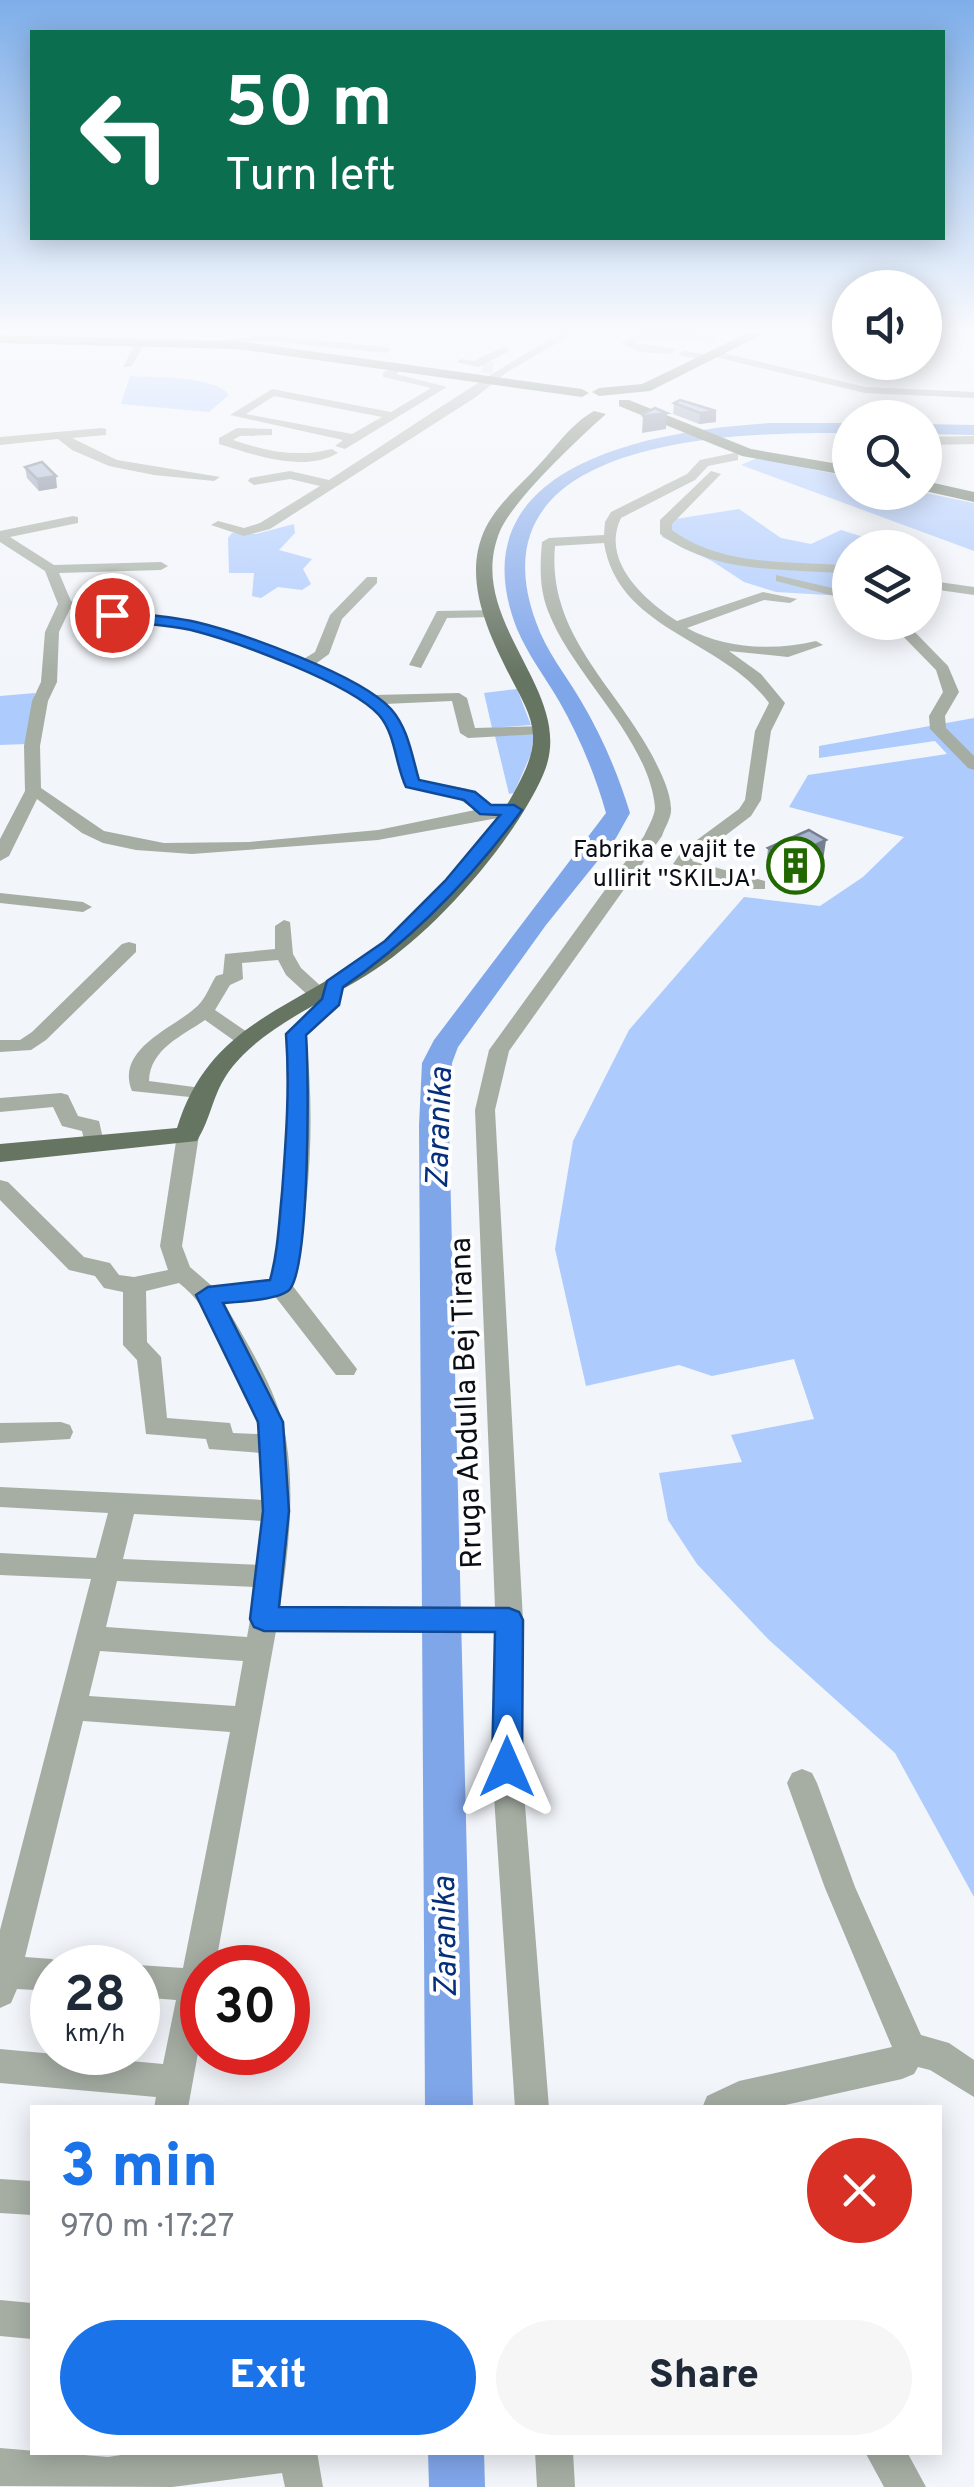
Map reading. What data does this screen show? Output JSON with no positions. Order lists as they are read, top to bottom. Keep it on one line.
{"streets":{"street":["Rruga Abdulla Bej Tirana"]},"water":["Zaranika"],"places":{"building":["Fabrika e vajit te ullirit ''SKILJA'"]},"page":{"turn":["50 m","Turn left"],"speed":"28 km/h","limit":"30","heading":["3 min","970 m · 17:27"],"buttons":["Exit","Share"]}}
